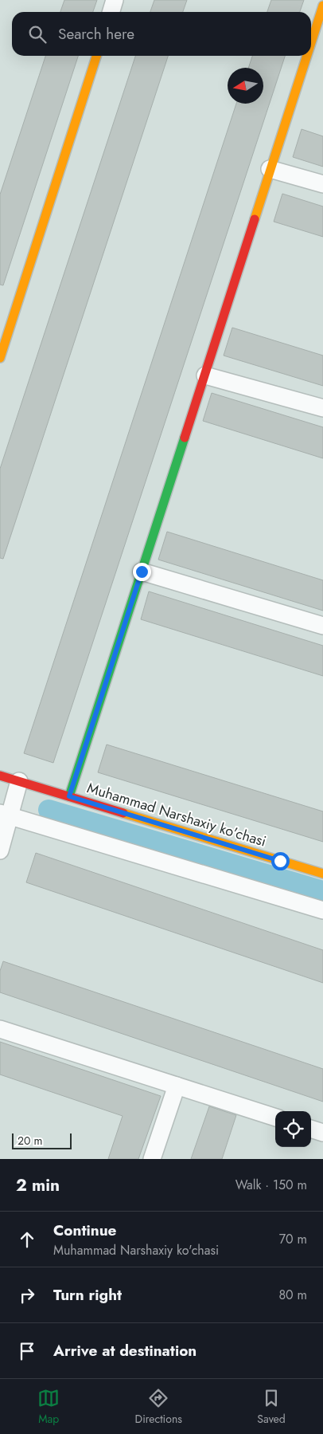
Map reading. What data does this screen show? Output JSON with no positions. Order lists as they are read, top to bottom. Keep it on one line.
{"streets":{"street":["Muhammad Narshaxiy ko'chasi"]},"scale_bar":"20 m","north":"left","page":{"search":"Search here","scale":"20 m","heading":["2 min","Walk · 150 m"],"list":[["Continue","Muhammad Narshaxiy ko'chasi","70 m"],["Turn right","80 m"],"Arrive at destination"],"nav":["Map","Directions","Saved"]}}
